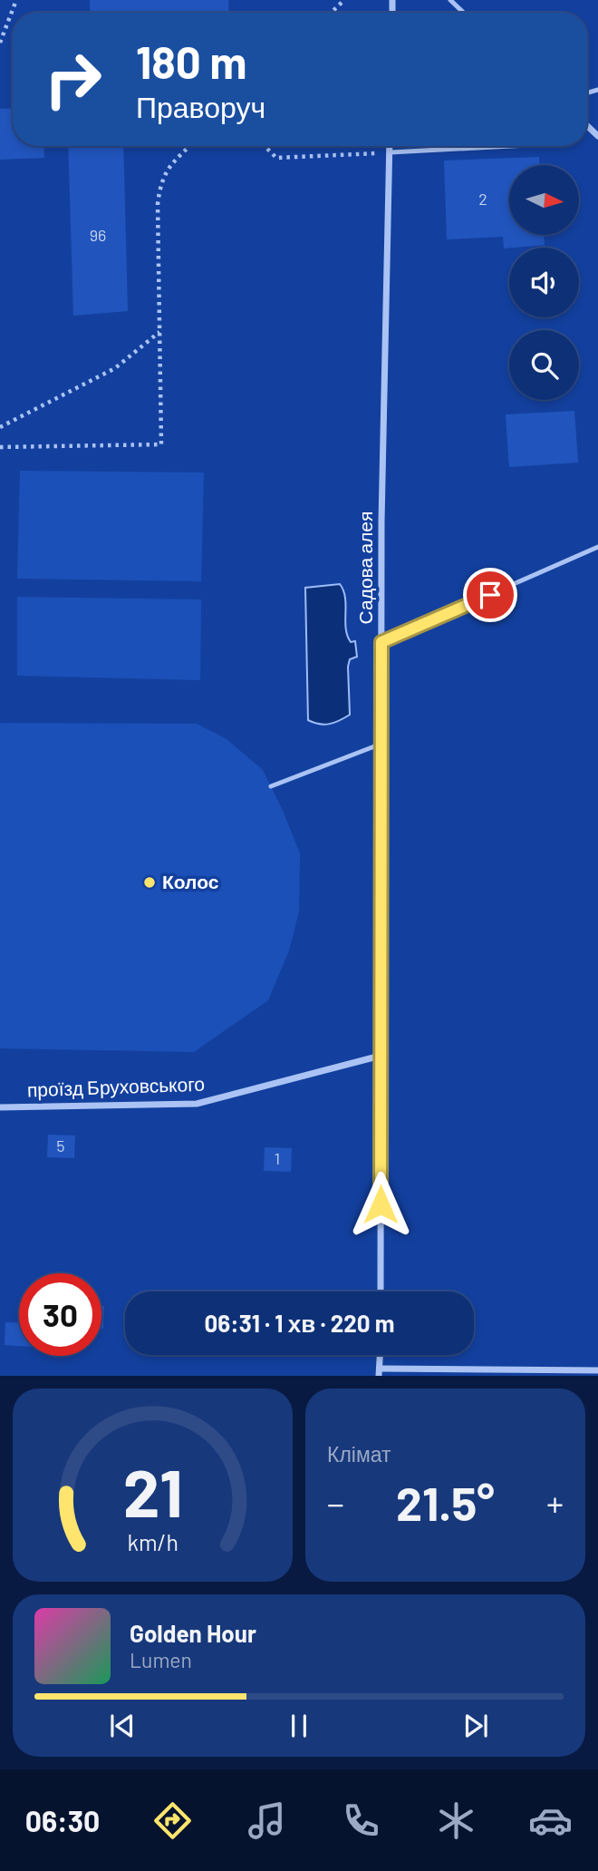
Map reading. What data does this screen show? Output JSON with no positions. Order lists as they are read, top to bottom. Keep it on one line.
{"streets":{"street":["Садова алея","проїзд Бруховського"]},"crossings":[["Садова алея","проїзд Бруховського"]],"places":["Колос"],"house_numbers":["2","96","5","1"],"north":"right","page":{"turn":["180 m","Праворуч"],"limit":"30","trip":"06:31 · 1 хв · 220 m","tile":"Клімат","heat":["−","21.5°","+"],"song":["Golden Hour","Lumen"],"tabs":"06:30","gauge":["21","km/h"]}}
